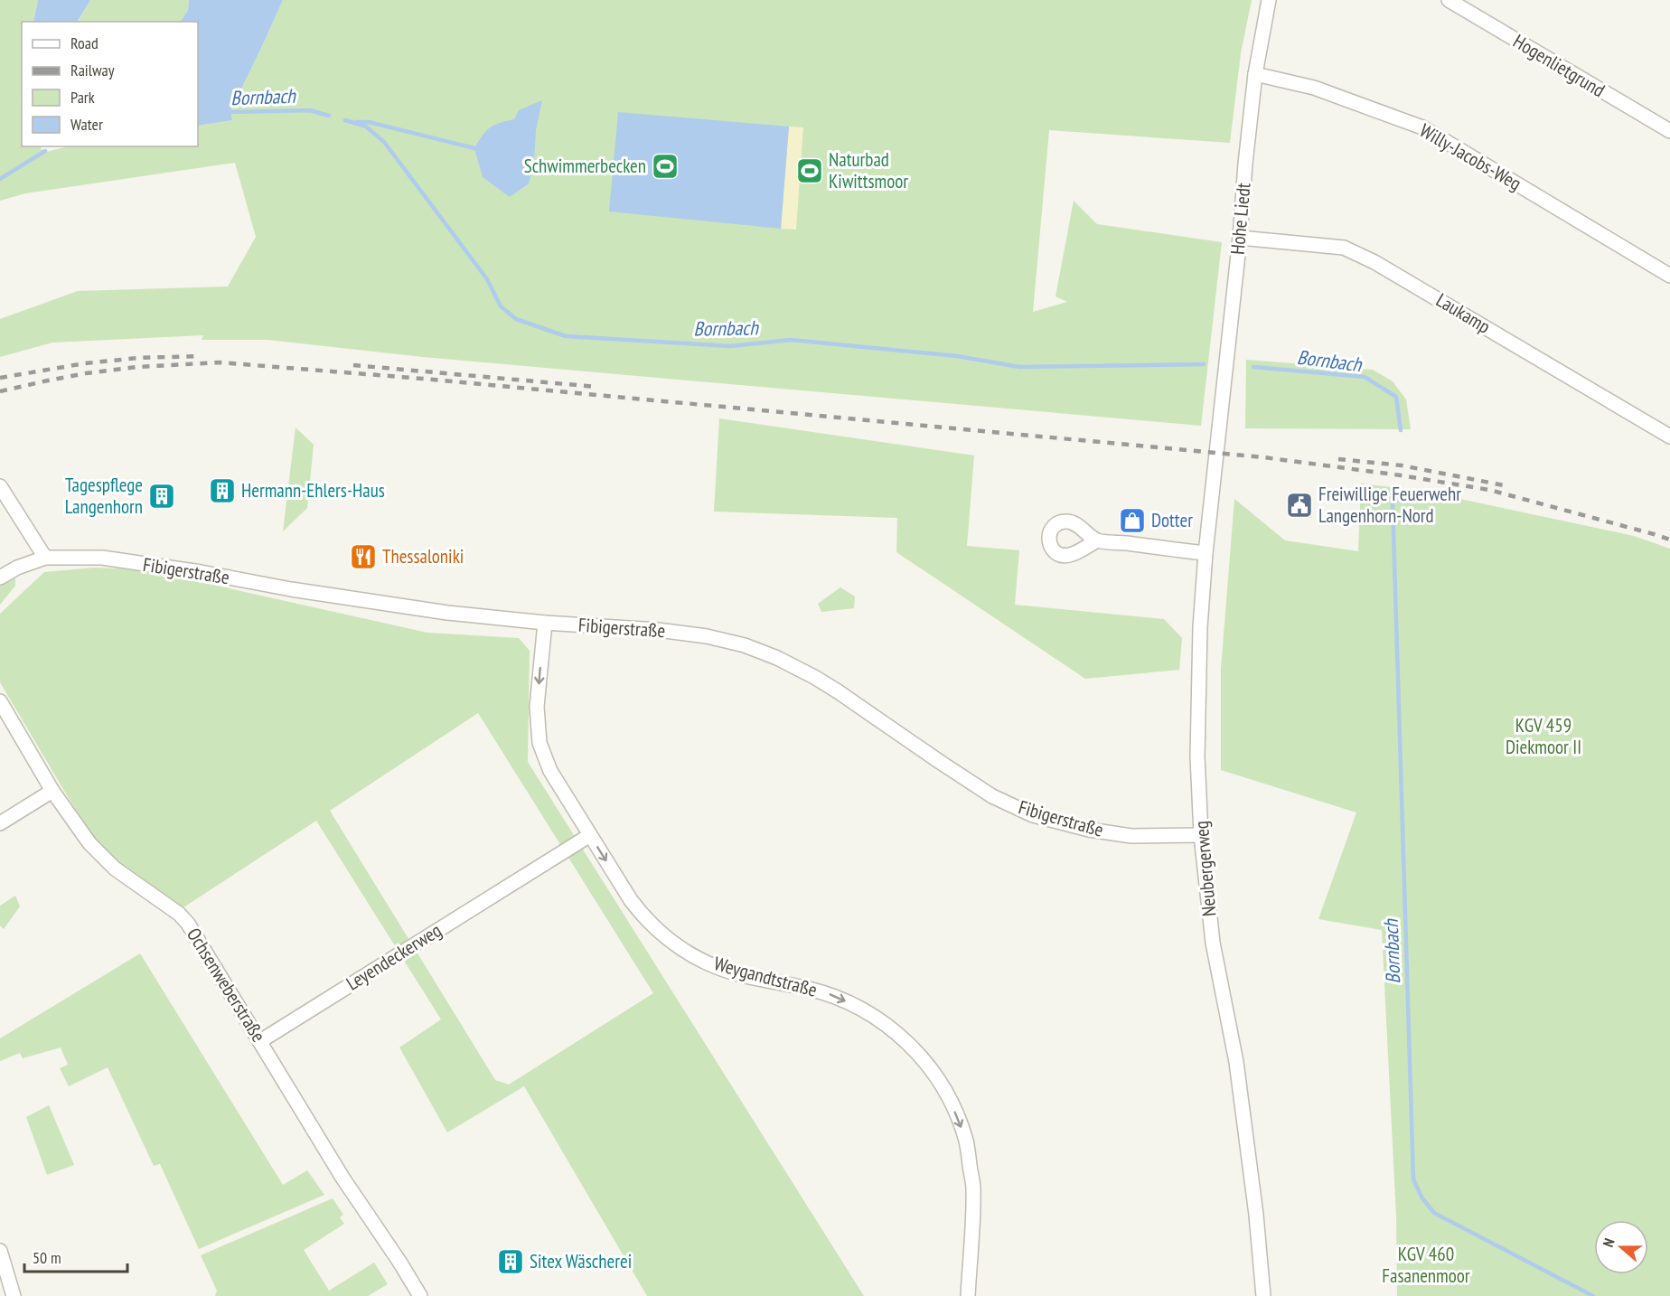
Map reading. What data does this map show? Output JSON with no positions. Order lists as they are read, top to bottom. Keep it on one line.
{"streets":{"street":["Hogenlietgrund","Willy-Jacobs-Weg","Hohe Liedt","Laukamp","Fibigerstraße","Neubergerweg","Leyendeckerweg","Weygandtstraße","Ochsenweberstraße"]},"crossings":[["Willy-Jacobs-Weg","Hohe Liedt"],["Hohe Liedt","Laukamp"],["Hohe Liedt","Neubergerweg"],["Fibigerstraße","Neubergerweg"],["Fibigerstraße","Weygandtstraße"],["Leyendeckerweg","Weygandtstraße"],["Leyendeckerweg","Ochsenweberstraße"]],"one_way":["Weygandtstraße"],"water":["Bornbach"],"parks":["KGV 459 Diekmoor II","KGV 460 Fasanenmoor"],"places":{"sports":["Schwimmerbecken","Naturbad Kiwittsmoor"],"building":["Hermann-Ehlers-Haus","Tagespflege Langenhorn","Sitex Wäscherei"],"public building":["Freiwillige Feuerwehr Langenhorn-Nord"],"shop":["Dotter"],"restaurant":["Thessaloniki"]},"legend":["Road","Railway","Park","Water"],"scale_bar":"50 m","north":"left"}
